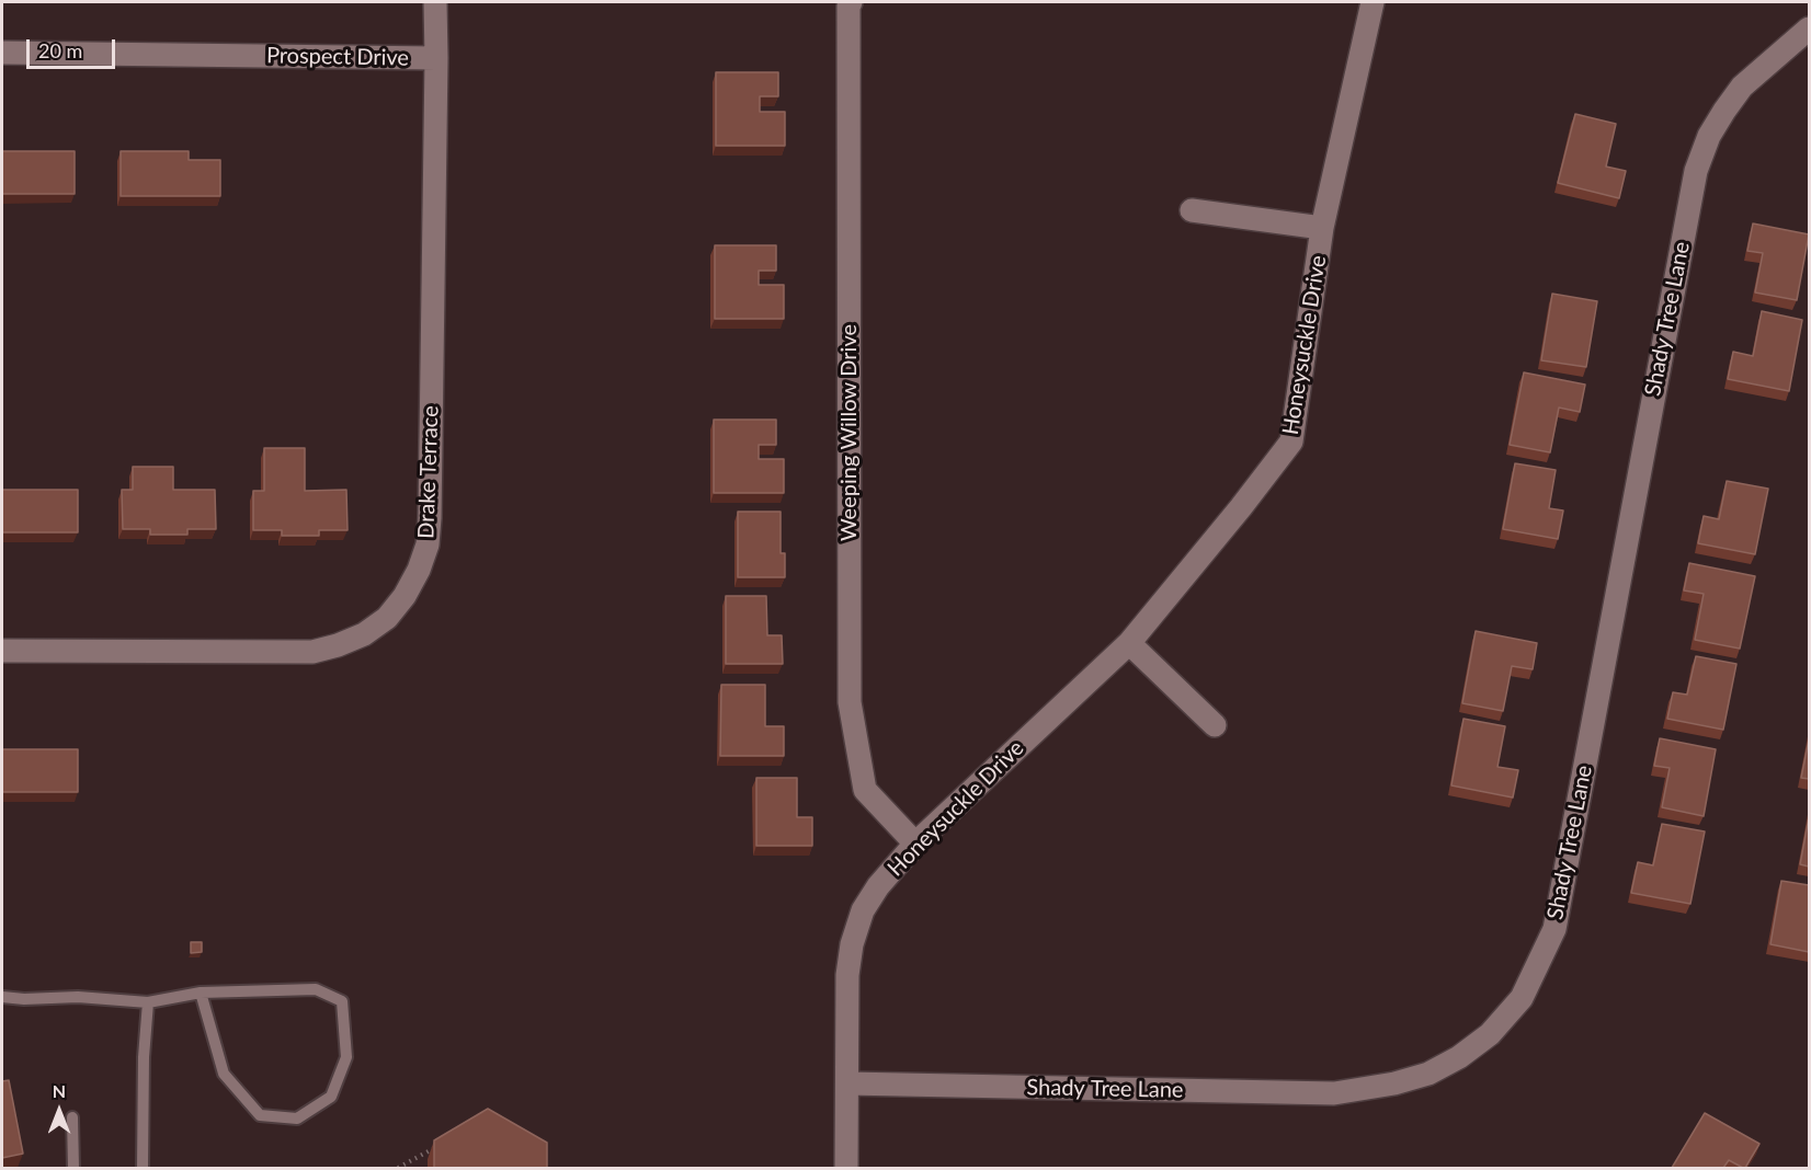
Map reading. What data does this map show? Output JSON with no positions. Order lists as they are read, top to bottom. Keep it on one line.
{"streets":{"street":["Prospect Drive","Shady Tree Lane","Honeysuckle Drive","Weeping Willow Drive","Drake Terrace"]},"crossings":[["Prospect Drive","Drake Terrace"],["Shady Tree Lane","Honeysuckle Drive"],["Honeysuckle Drive","Weeping Willow Drive"]],"scale_bar":"20 m","north":"top"}
